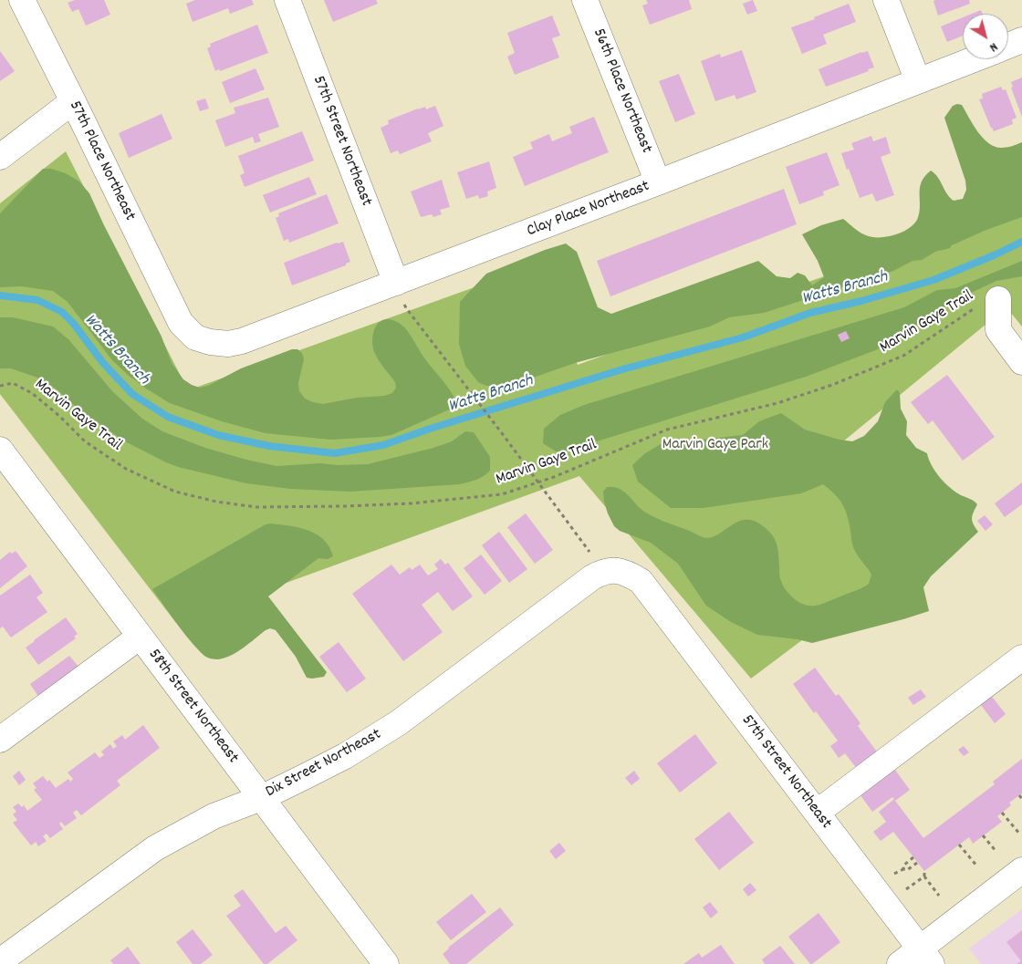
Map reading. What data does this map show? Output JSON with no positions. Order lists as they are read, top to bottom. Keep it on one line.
{"streets":{"street":["56th Place Northeast","57th Street Northeast","57th Place Northeast","Clay Place Northeast","58th Street Northeast","Dix Street Northeast"],"path":["Marvin Gaye Trail"]},"crossings":[["56th Place Northeast","Clay Place Northeast"],["57th Street Northeast","Clay Place Northeast"],["57th Street Northeast","Dix Street Northeast"],["57th Place Northeast","Clay Place Northeast"],["58th Street Northeast","Dix Street Northeast"]],"water":["Watts Branch"],"parks":["Marvin Gaye Park"],"north":"bottom right"}
